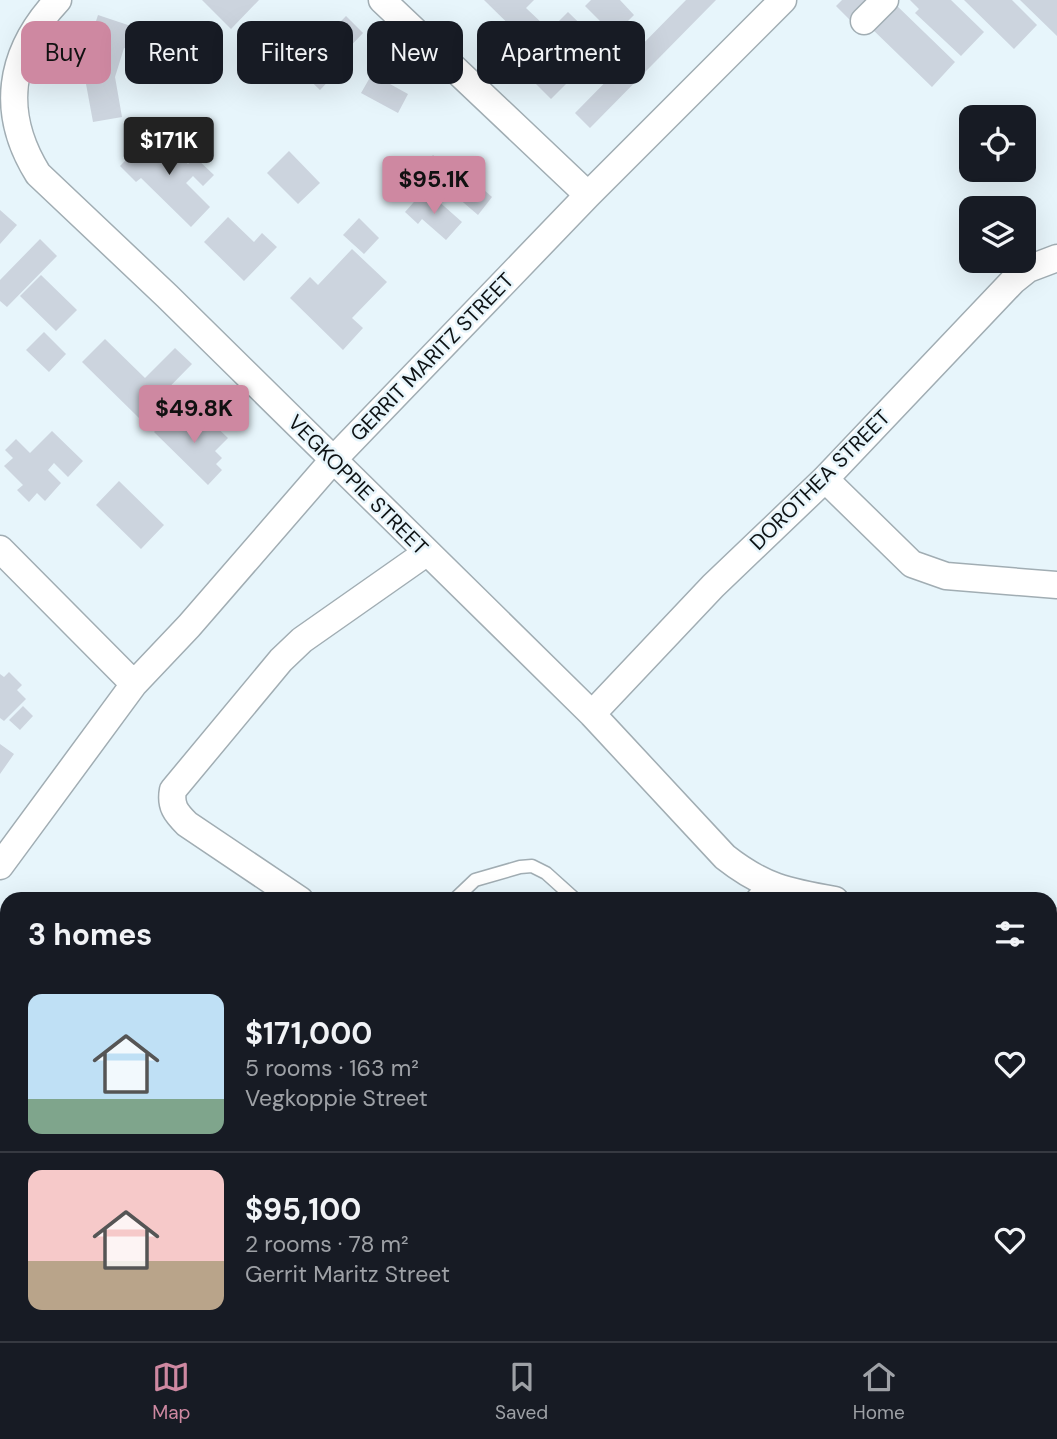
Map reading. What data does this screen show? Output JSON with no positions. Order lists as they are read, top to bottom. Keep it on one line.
{"streets":{"street":["GERRIT MARITZ STREET","DOROTHEA STREET","VEGKOPPIE STREET"]},"crossings":[["GERRIT MARITZ STREET","VEGKOPPIE STREET"],["DOROTHEA STREET","VEGKOPPIE STREET"]],"page":{"chip":["Buy","Rent","Filters","New","Apartment"],"price":["$171K","$95.1K","$49.8K"],"heading":"3 homes","list":[{"name":"$171,000","note":"5 rooms · 163 m² · Vegkoppie Street"},{"name":"$95,100","note":"2 rooms · 78 m² · Gerrit Maritz Street"}],"tabs":["Map","Saved","Home"]}}
